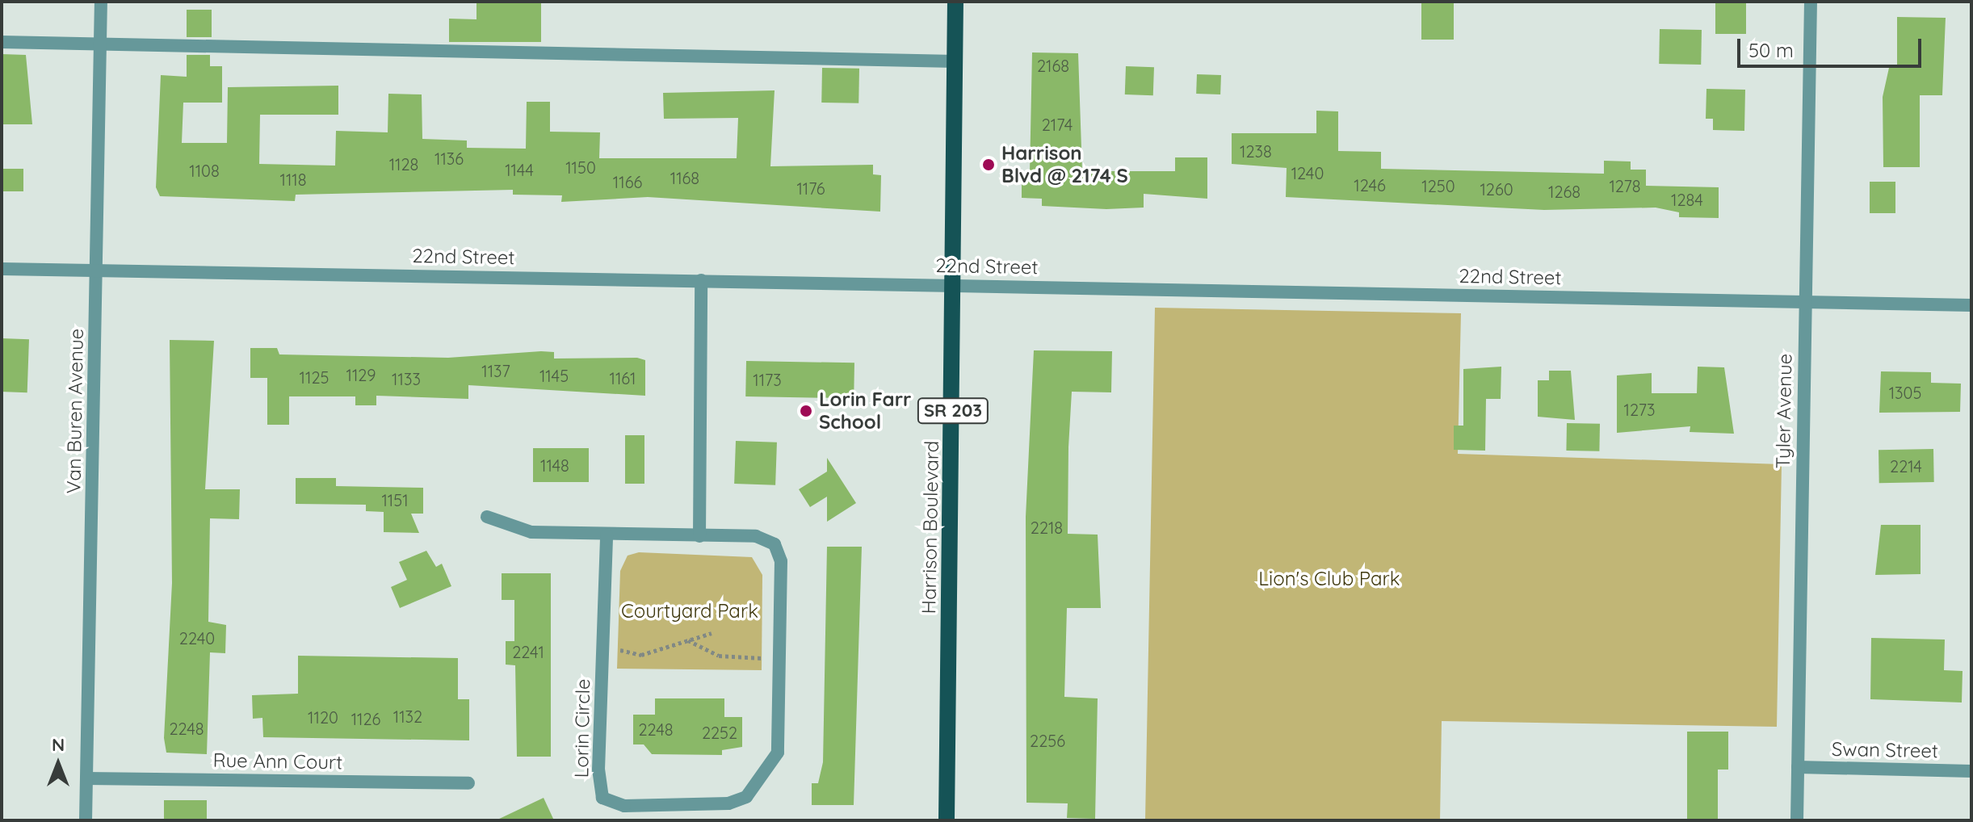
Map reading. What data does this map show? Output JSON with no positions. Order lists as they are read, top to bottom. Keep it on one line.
{"streets":{"main road":["SR 203","Harrison Boulevard"],"street":["22nd Street","Van Buren Avenue","Tyler Avenue","Lorin Circle","Swan Street","Rue Ann Court"]},"crossings":[["22nd Street","Van Buren Avenue"],["22nd Street","Tyler Avenue"],["22nd Street","Harrison Boulevard"],["Van Buren Avenue","Rue Ann Court"],["Tyler Avenue","Swan Street"]],"parks":["Lion's Club Park","Courtyard Park"],"places":["Harrison Blvd @ 2174 S","Lorin Farr School"],"house_numbers":["2168","2174","1238","1136","1128","1150","1144","1108","1240","1168","1118","1166","1246","1250","1278","1176","1260","1268","1284","1137","1129","1145","1125","1161","1133","1173","1305","1273","1148","2214","1151","2218","2240","2241","1132","1120","1126","2248","2248","2252","2256"],"scale_bar":"50 m","north":"top"}
